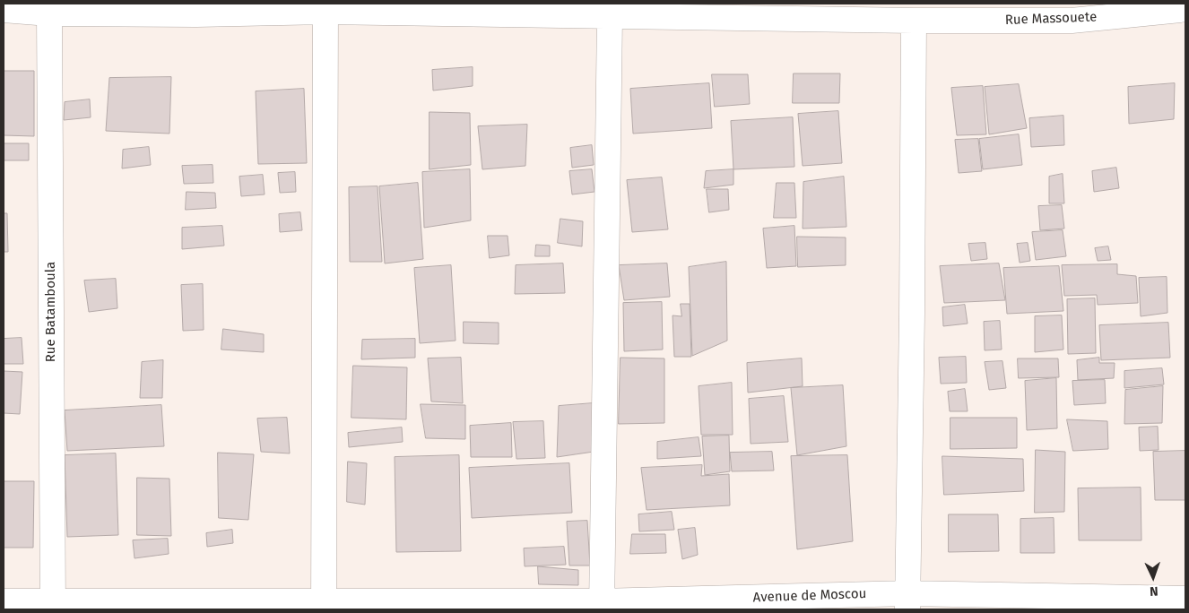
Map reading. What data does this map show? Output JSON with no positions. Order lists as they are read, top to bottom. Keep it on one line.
{"streets":{"street":["Rue Massouete","Rue Batamboula","Avenue de Moscou"]},"crossings":[["Rue Massouete","Rue Batamboula"],["Rue Batamboula","Avenue de Moscou"]],"north":"bottom"}
